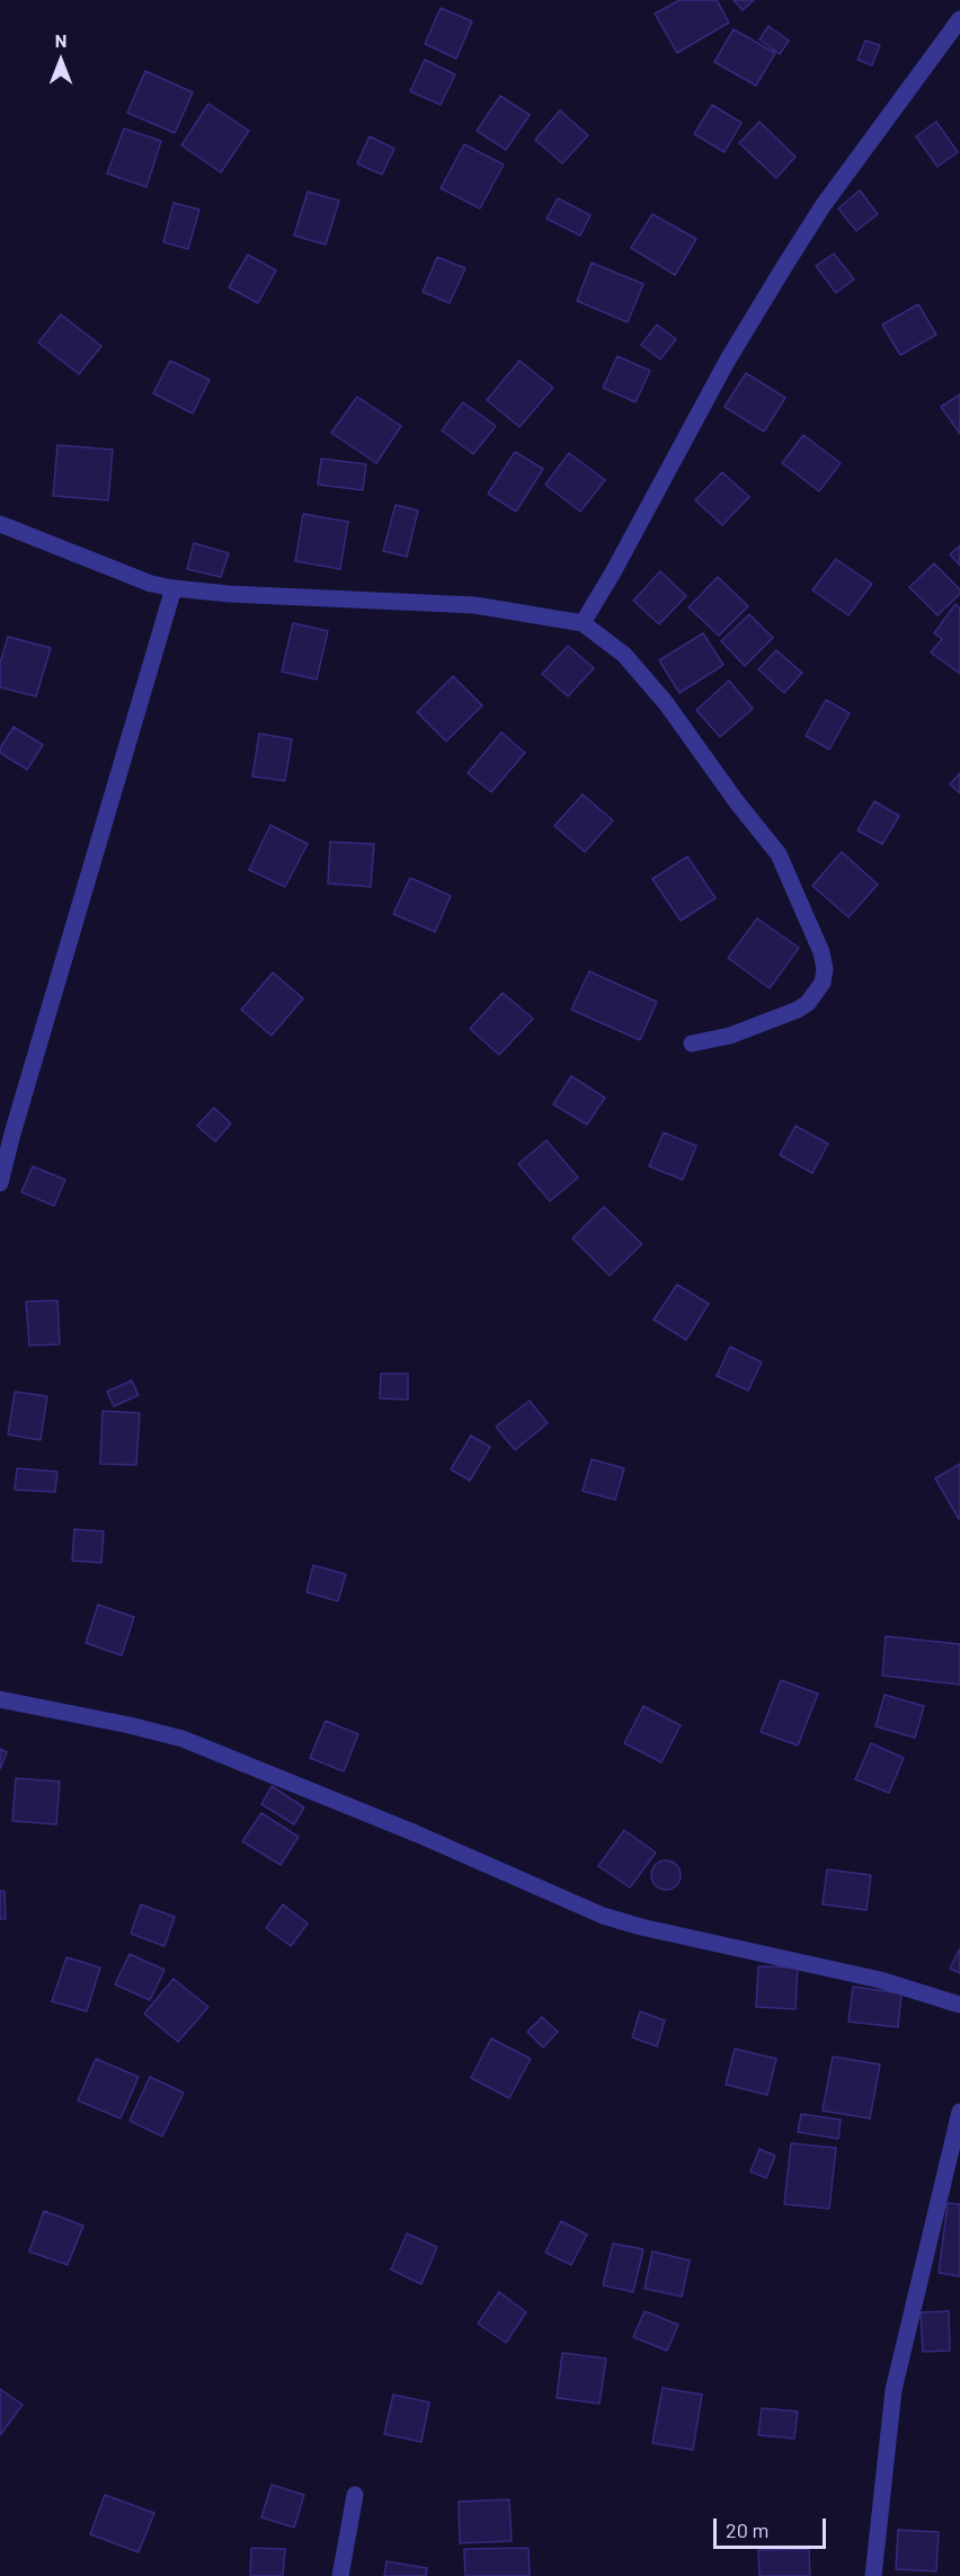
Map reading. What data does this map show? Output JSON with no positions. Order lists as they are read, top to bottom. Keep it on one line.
{"scale_bar":"20 m","north":"top"}
